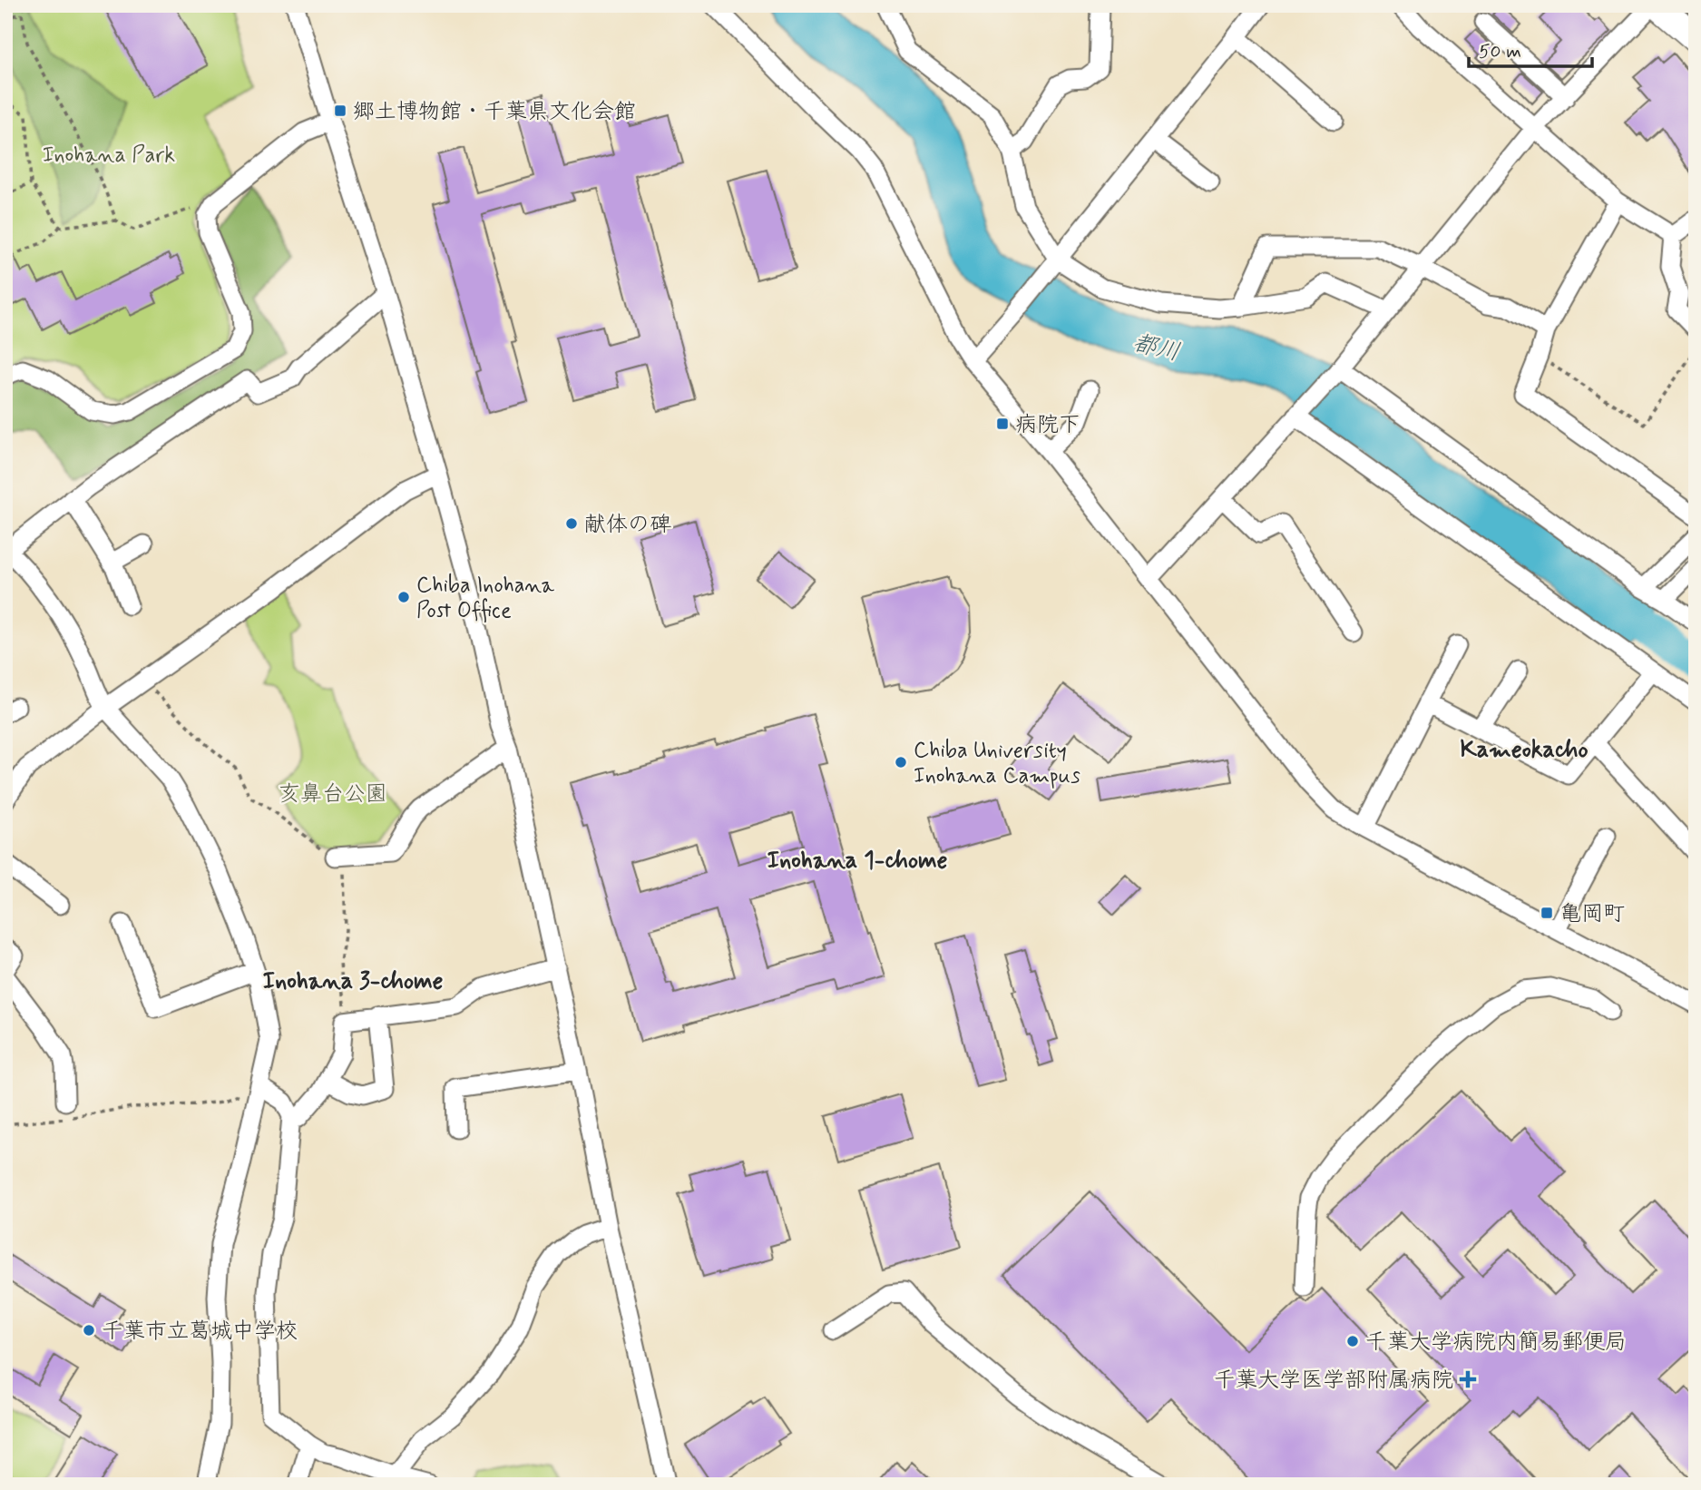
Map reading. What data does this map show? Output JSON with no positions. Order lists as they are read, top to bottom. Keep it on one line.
{"districts":["Kameokacho","Inohana 1-chome","Inohana 3-chome"],"water":["都川"],"parks":["Inohana Park","亥鼻台公園"],"places":{"transit":["郷土博物館・千葉県文化会館","病院下","亀岡町"],"other":["献体の碑","Chiba Inohana Post Office","Chiba University Inohana Campus","千葉市立葛城中学校","千葉大学病院内簡易郵便局"],"health":["千葉大学医学部附属病院"]},"scale_bar":"50 m"}
